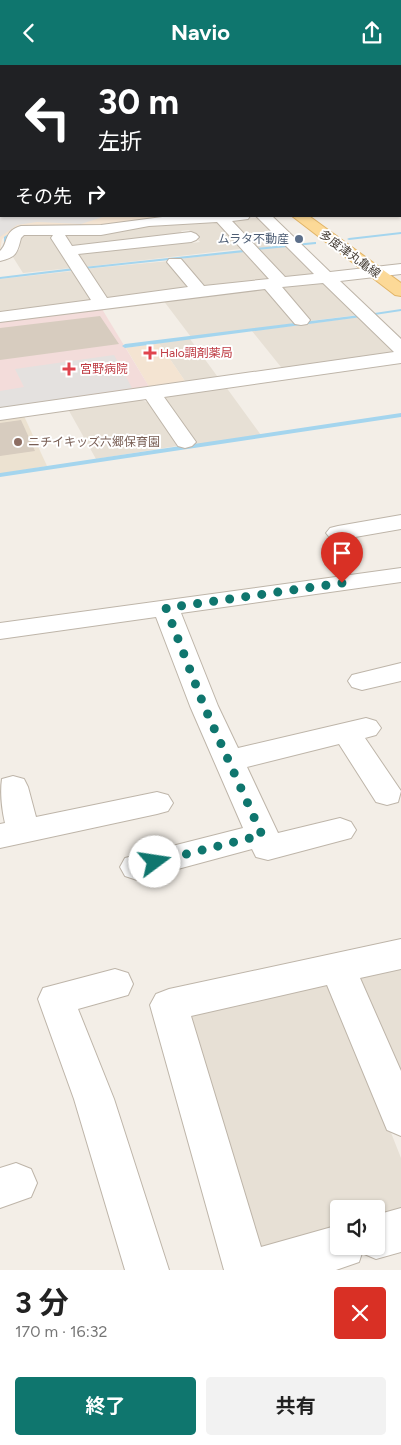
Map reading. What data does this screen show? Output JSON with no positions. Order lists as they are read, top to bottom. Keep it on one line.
{"streets":{"main road":["多度津丸亀線"]},"places":{"other":["ムラタ不動産","ニチイキッズ六郷保育園"],"health":["Halo調剤薬局","宮野病院"]},"page":{"header":"Navio","turn":["30 m","左折"],"then":"その先","heading":["3 分","170 m · 16:32"],"buttons":["終了","共有"]}}
